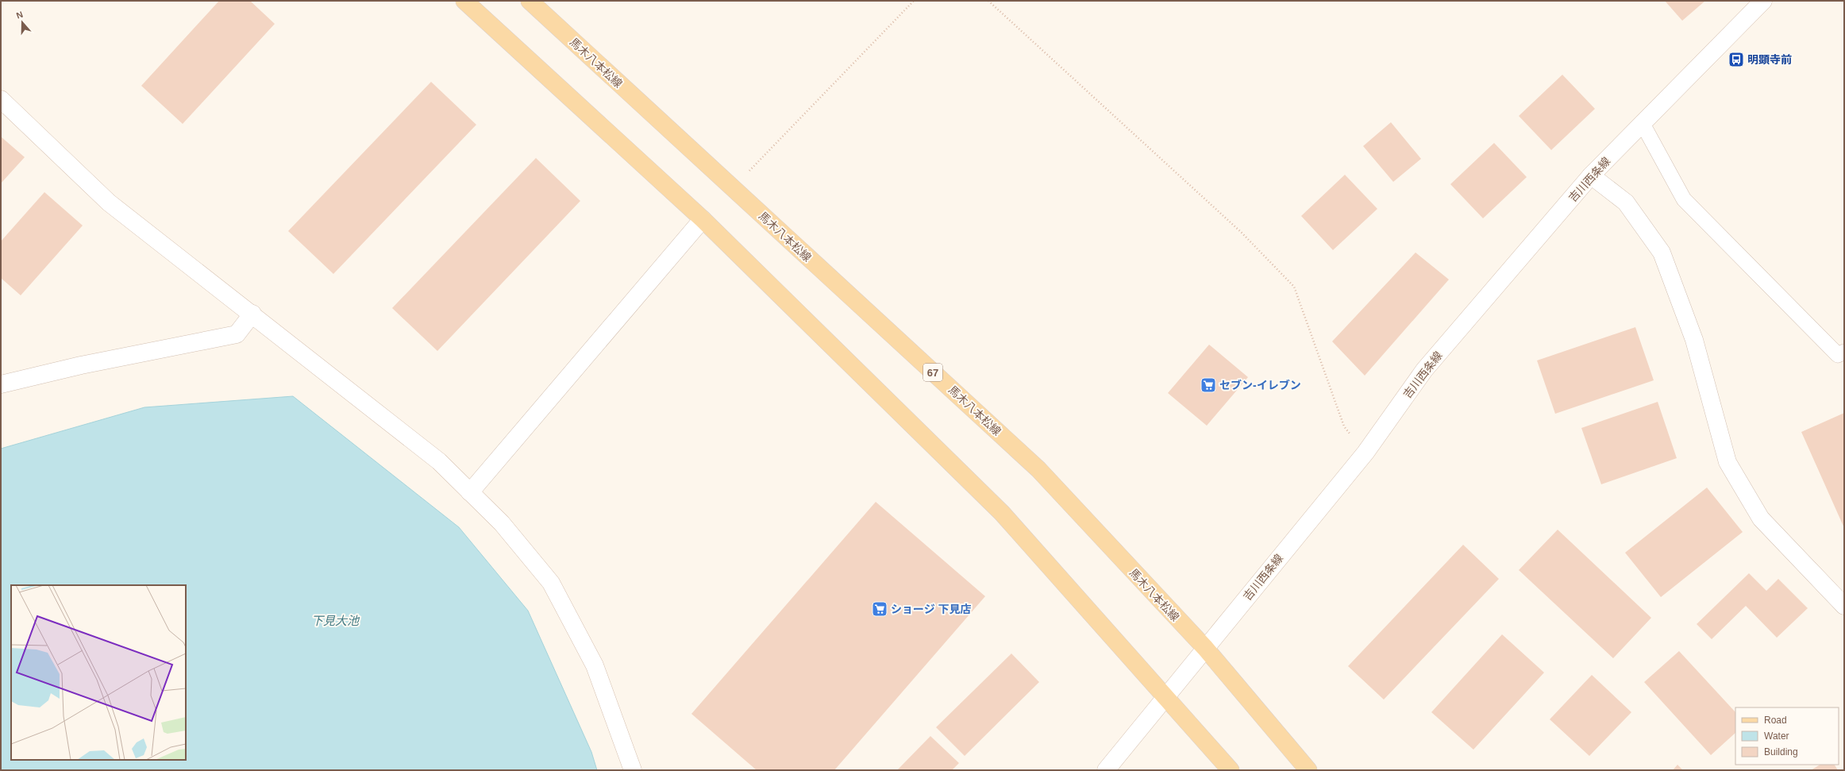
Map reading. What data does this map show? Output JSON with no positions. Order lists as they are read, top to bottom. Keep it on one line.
{"streets":{"main road":["馬木八本松線","67"],"street":["吉川西条線"]},"crossings":[["馬木八本松線","吉川西条線"]],"water":["下見大池"],"places":{"bus stop":["明顕寺前"],"supermarket":["セブン-イレブン","ショージ 下見店"]},"legend":["Road","Water","Building"],"north":"top"}
